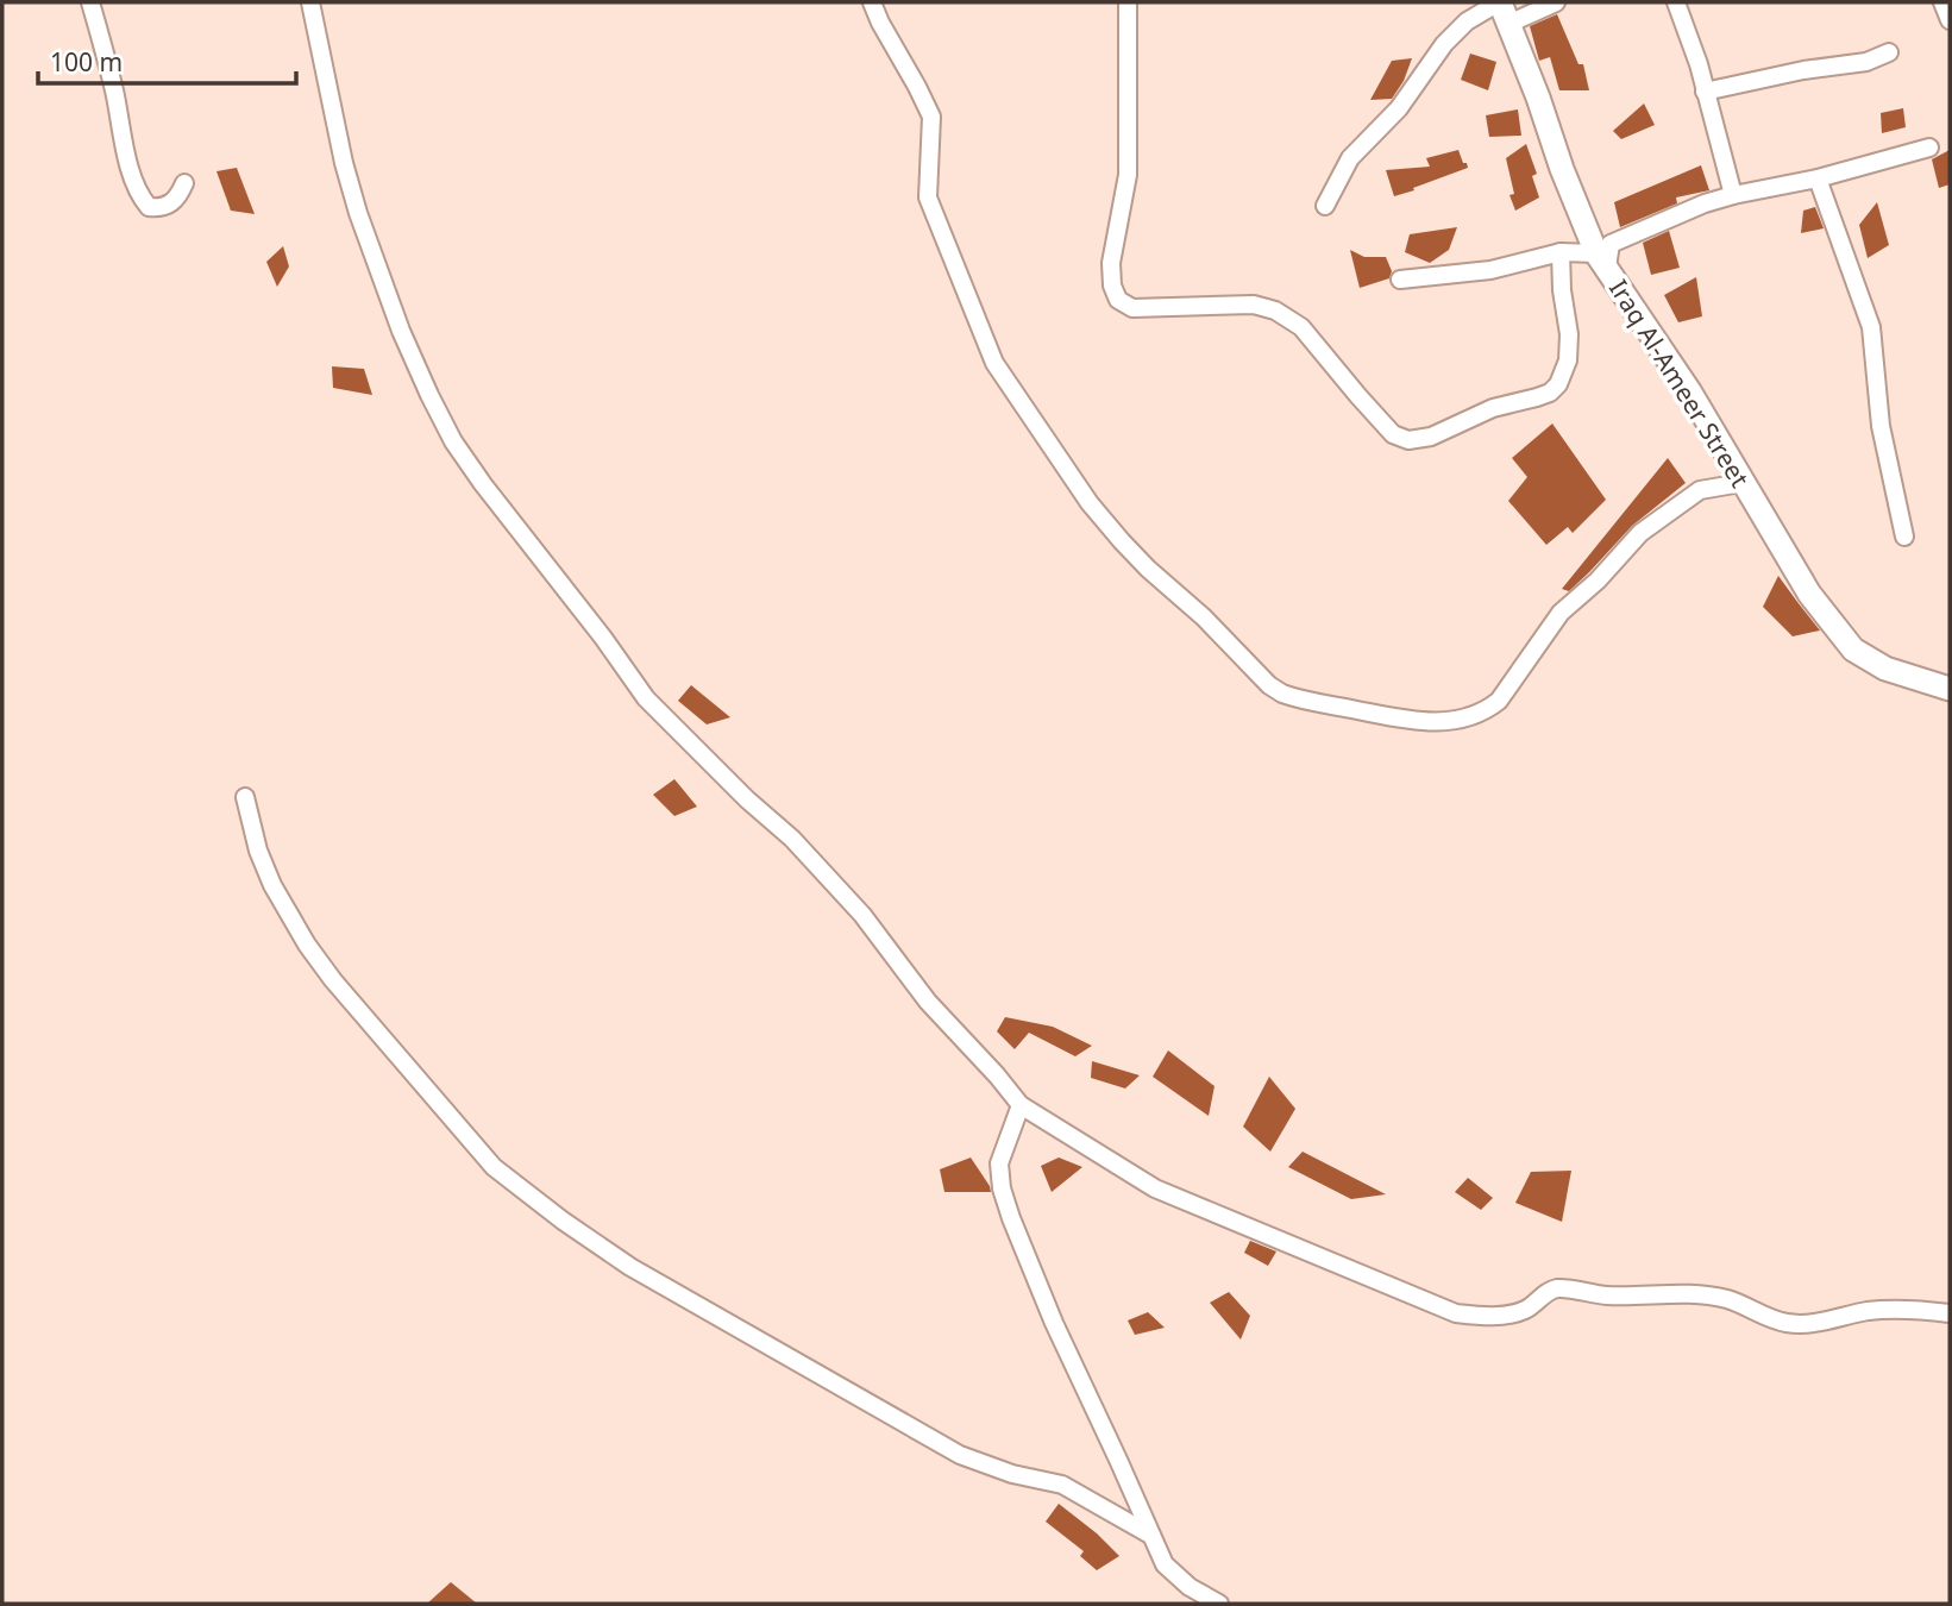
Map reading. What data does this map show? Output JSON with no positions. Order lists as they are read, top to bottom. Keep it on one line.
{"streets":{"main road":["Iraq Al-Ameer Street"]},"scale_bar":"100 m"}
